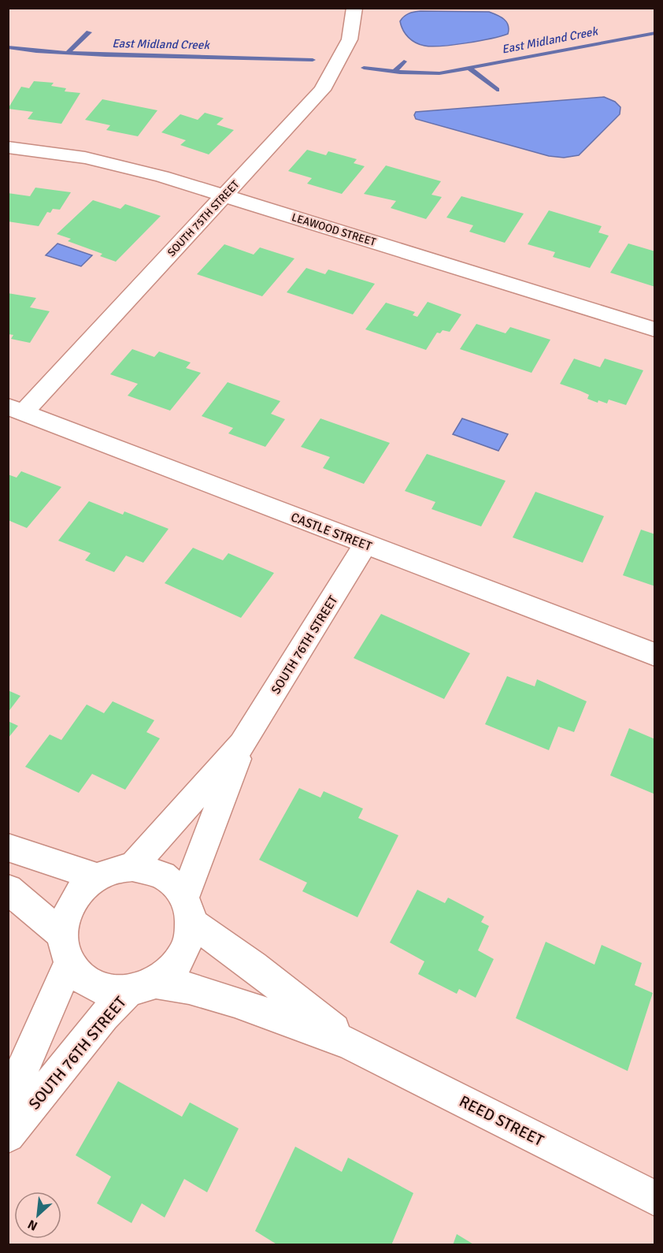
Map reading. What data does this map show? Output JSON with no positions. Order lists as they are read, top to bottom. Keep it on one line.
{"streets":{"street":["SOUTH 75TH STREET","LEAWOOD STREET","CASTLE STREET","SOUTH 76TH STREET","REED STREET"]},"crossings":[["SOUTH 75TH STREET","LEAWOOD STREET"],["SOUTH 75TH STREET","CASTLE STREET"],["CASTLE STREET","SOUTH 76TH STREET"],["SOUTH 76TH STREET","REED STREET"]],"water":["East Midland Creek"],"north":"bottom left"}
